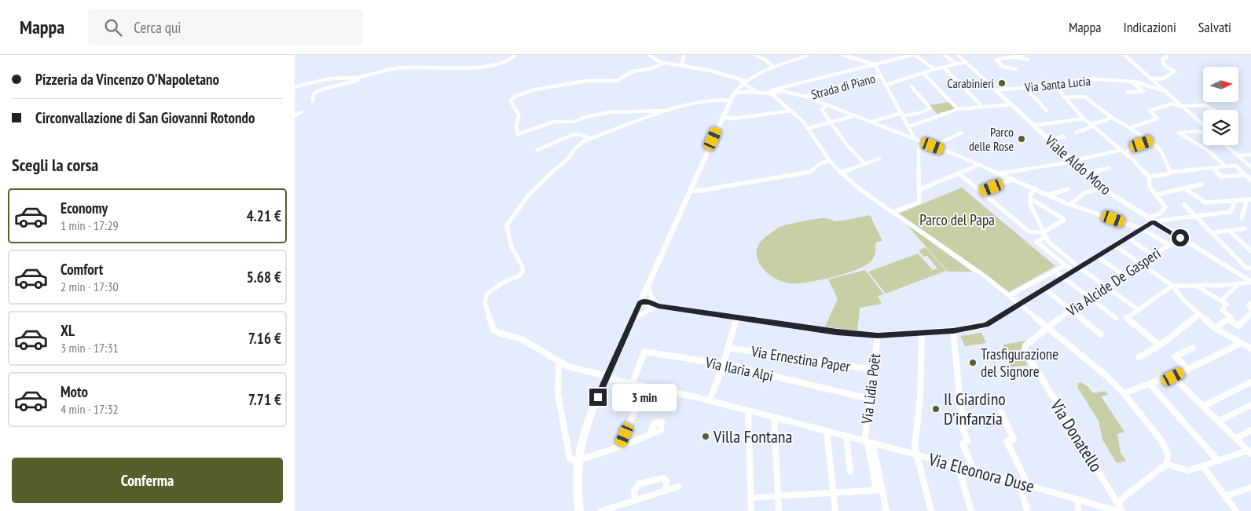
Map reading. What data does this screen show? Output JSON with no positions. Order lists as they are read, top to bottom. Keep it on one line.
{"streets":{"main road":["Viale Aldo Moro"],"street":["Via Santa Lucia","Strada di Piano","Via Alcide De Gasperi","Via Ernestina Paper","Via Ilaria Alpi","Via Lidia Poët","Via Donatello","Via Eleonora Duse"]},"crossings":[["Via Santa Lucia","Viale Aldo Moro"],["Viale Aldo Moro","Via Alcide De Gasperi"],["Via Alcide De Gasperi","Via Donatello"],["Via Ernestina Paper","Via Lidia Poët"],["Via Ilaria Alpi","Via Lidia Poët"],["Via Ilaria Alpi","Via Eleonora Duse"],["Via Lidia Poët","Via Eleonora Duse"]],"parks":["Parco del Papa"],"places":["Carabinieri","Parco delle Rose","Trasfigurazione del Signore","Il Giardino D'infanzia","Villa Fontana"],"north":"right","page":{"header":"Mappa","search":"Cerca qui","nav":["Mappa","Indicazioni","Salvati"],"banner":["Pizzeria da Vincenzo O'Napoletano","Circonvallazione di San Giovanni Rotondo"],"heading":"Scegli la corsa","list":[{"name":"Economy","note":"1 min · 17:29","value":"4.21 €"},{"name":"Comfort","note":"2 min · 17:30","value":"5.68 €"},{"name":"XL","note":"3 min · 17:31","value":"7.16 €"},{"name":"Moto","note":"4 min · 17:32","value":"7.71 €"}],"bubble":"3 min","buttons":"Conferma"}}
